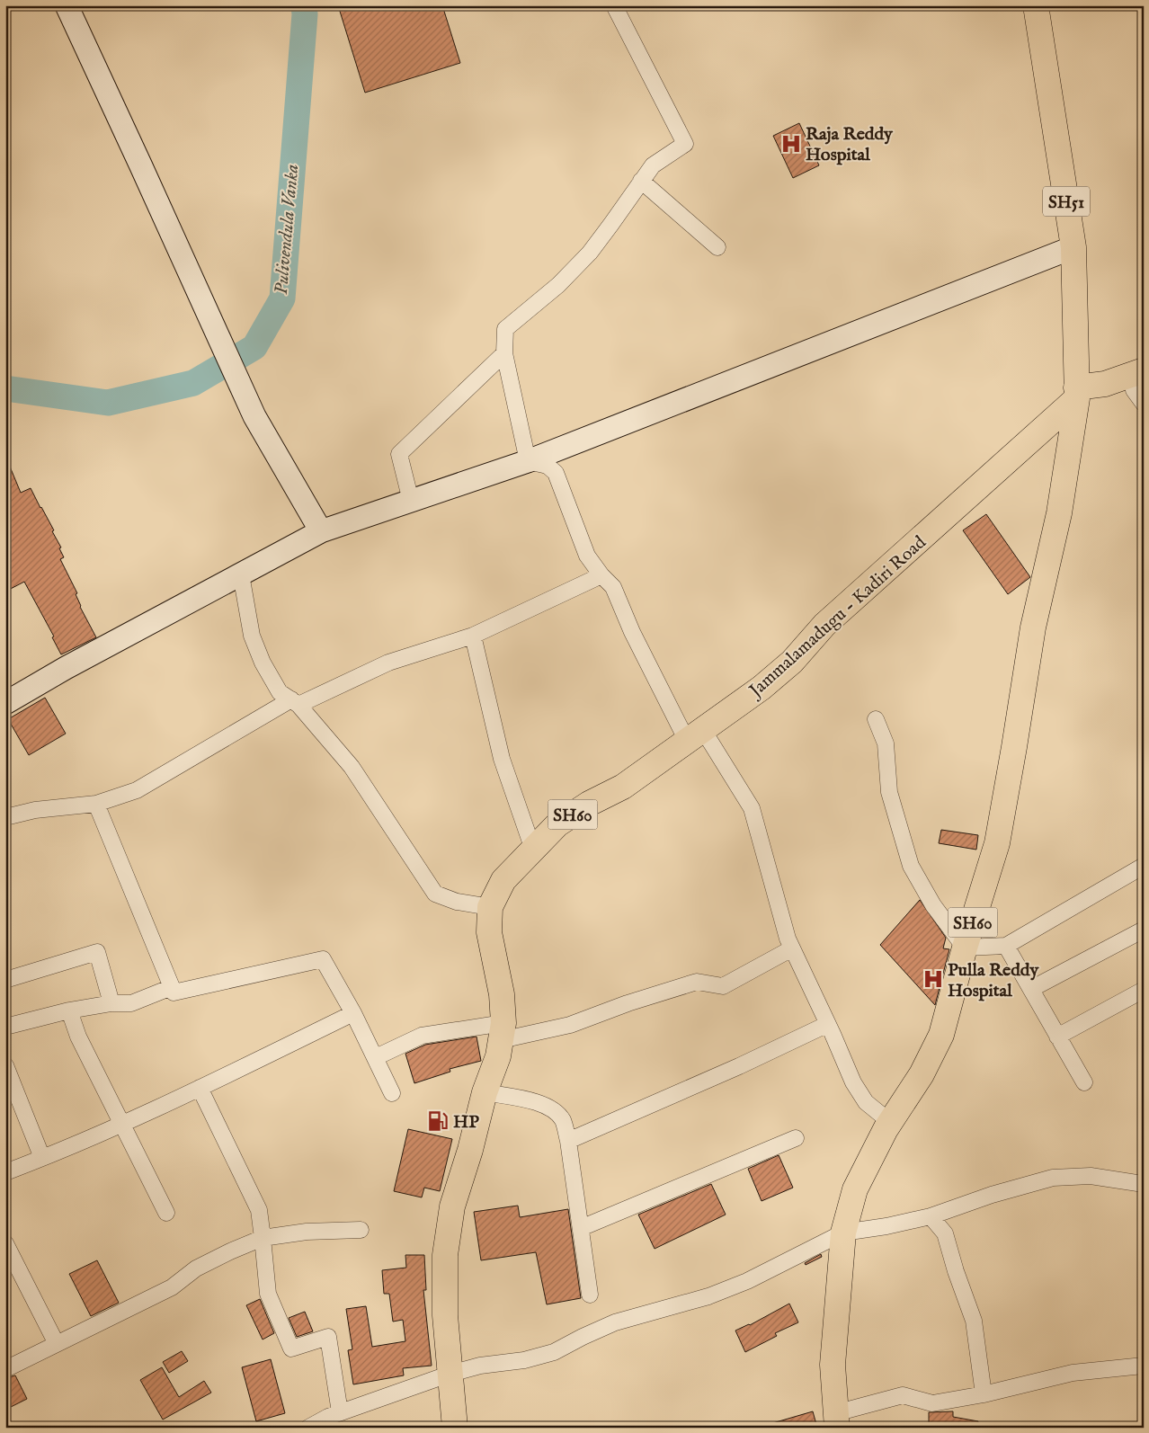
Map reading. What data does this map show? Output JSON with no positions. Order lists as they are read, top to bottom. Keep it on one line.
{"streets":{"main road":["SH51","Jammalamadugu - Kadiri Road","SH60"]},"crossings":[["SH51","Jammalamadugu - Kadiri Road"],["SH51","SH60"],["Jammalamadugu - Kadiri Road","SH60"]],"water":["Pulivendula Vanka"],"places":{"hospital":["Raja Reddy Hospital","Pulla Reddy Hospital"],"fuel station":["HP"]}}
